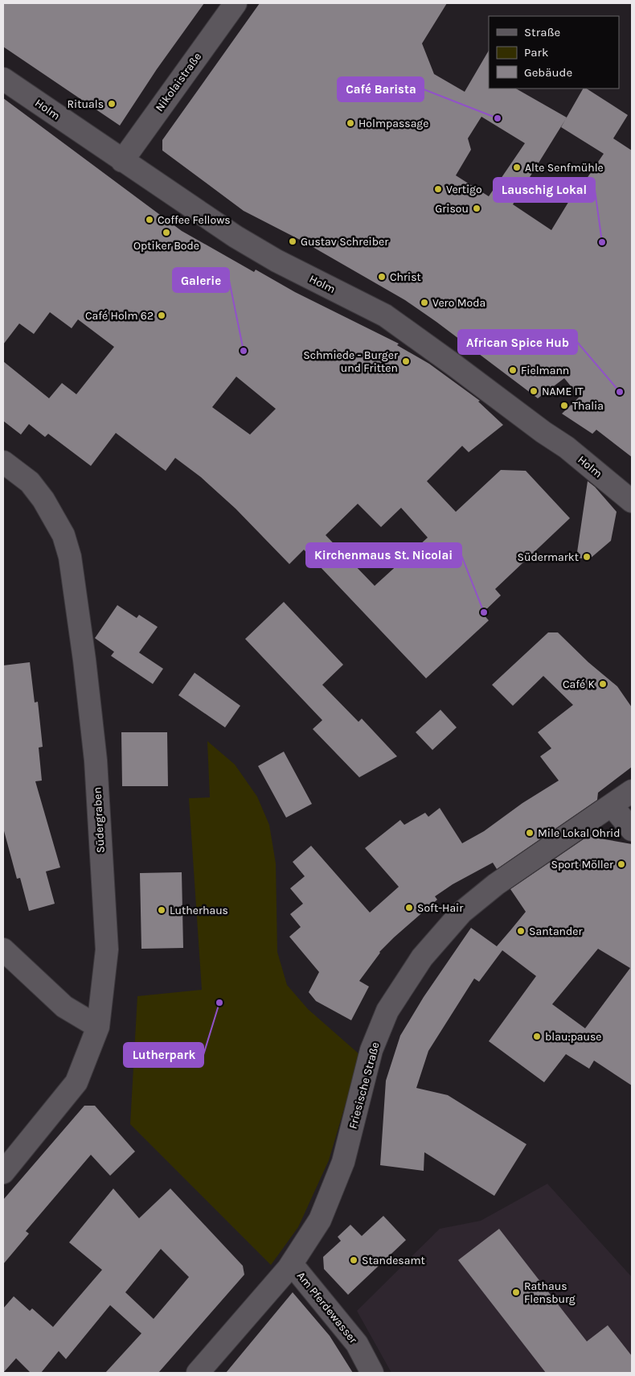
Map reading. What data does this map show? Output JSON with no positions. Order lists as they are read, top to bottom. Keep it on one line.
{"streets":{"street":["Nikolaistraße","Holm","Südergraben","Friesische Straße","Am Pferdewasser"]},"crossings":[["Nikolaistraße","Holm"],["Friesische Straße","Am Pferdewasser"]],"places":["Rituals","Café Barista","Holmpassage","Alte Senfmühle","Vertigo","Grisou","Coffee Fellows","Optiker Bode","Gustav Schreiber","Lauschig Lokal","Christ","Vero Moda","Café Holm 62","Galerie","Schmiede - Burger und Fritten","Fielmann","NAME IT","African Spice Hub","Thalia","Südermarkt","Kirchenmaus St. Nicolai","Café K","Mile Lokal Ohrid","Sport Möller","Soft-Hair","Lutherhaus","Santander","Lutherpark","blau:pause","Standesamt","Rathaus Flensburg"],"legend":["Straße","Park","Gebäude"]}
